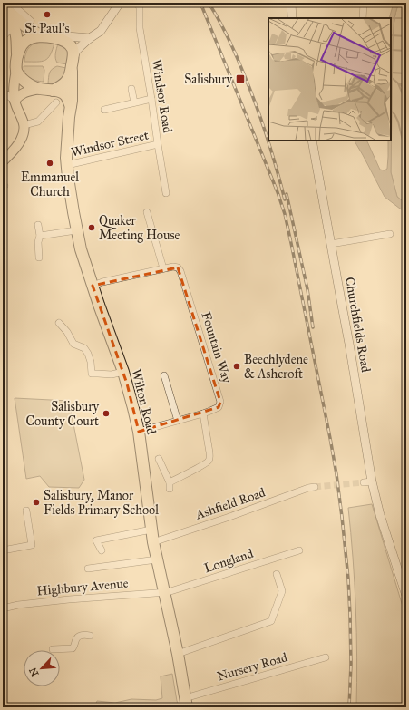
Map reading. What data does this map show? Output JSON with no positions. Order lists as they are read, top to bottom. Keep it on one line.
{"streets":{"highway":["Wilton Road"],"street":["Windsor Road","Windsor Street","Churchfields Road","Fountain Way","Ashfield Road","Longland","Highbury Avenue","Nursery Road"]},"crossings":[["Windsor Road","Windsor Street"],["Windsor Street","Wilton Road"],["Fountain Way","Wilton Road"],["Wilton Road","Ashfield Road"],["Wilton Road","Longland"],["Wilton Road","Highbury Avenue"],["Wilton Road","Nursery Road"],["Longland","Highbury Avenue"]],"places":{"other":["St Paul's","Emmanuel Church","Quaker Meeting House","Beechlydene & Ashcroft","Salisbury County Court","Salisbury, Manor Fields Primary School"],"transit":["Salisbury"]},"north":"bottom left"}
